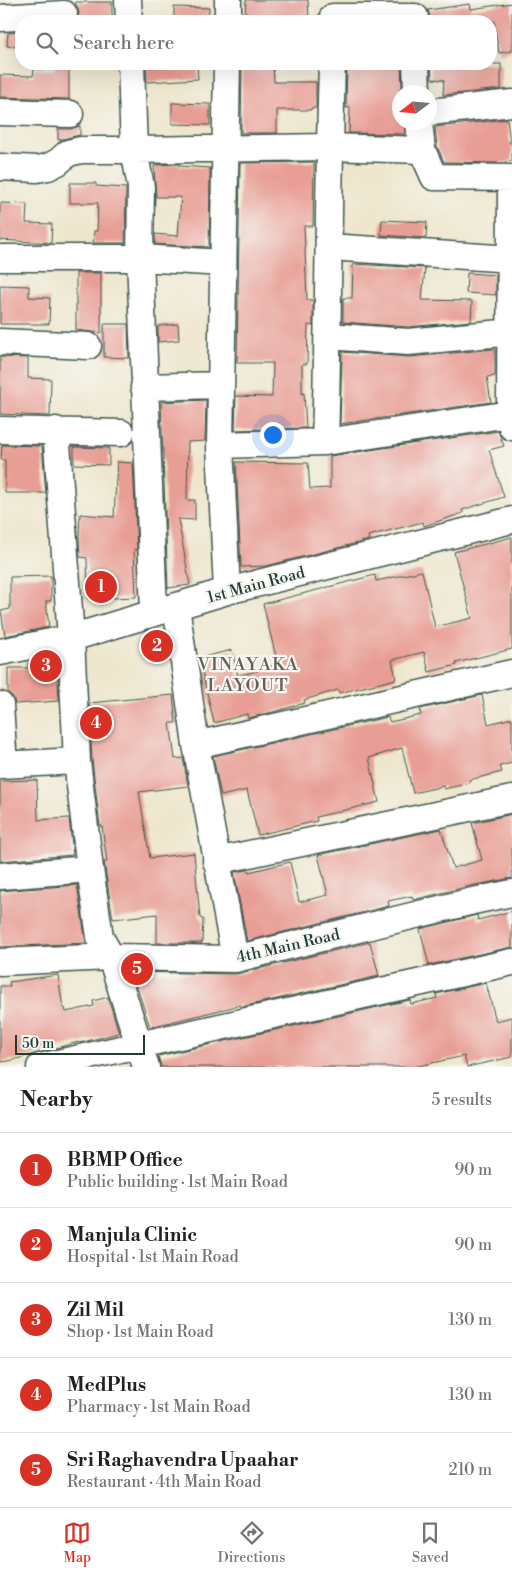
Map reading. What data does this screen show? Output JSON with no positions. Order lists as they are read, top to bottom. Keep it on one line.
{"streets":{"street":["1st Main Road","4th Main Road"]},"districts":["VINAYAKA LAYOUT"],"scale_bar":"50 m","north":"left","page":{"search":"Search here","pins":["1","2","3","4","5"],"scale":"50 m","heading":["Nearby","5 results"],"list":[{"mark":"1","name":"BBMP Office","note":"Public building · 1st Main Road","value":"90 m"},{"mark":"2","name":"Manjula Clinic","note":"Hospital · 1st Main Road","value":"90 m"},{"mark":"3","name":"Zil Mil","note":"Shop · 1st Main Road","value":"130 m"},{"mark":"4","name":"MedPlus","note":"Pharmacy · 1st Main Road","value":"130 m"},{"mark":"5","name":"Sri Raghavendra Upaahar","note":"Restaurant · 4th Main Road","value":"210 m"}],"nav":["Map","Directions","Saved"]}}
